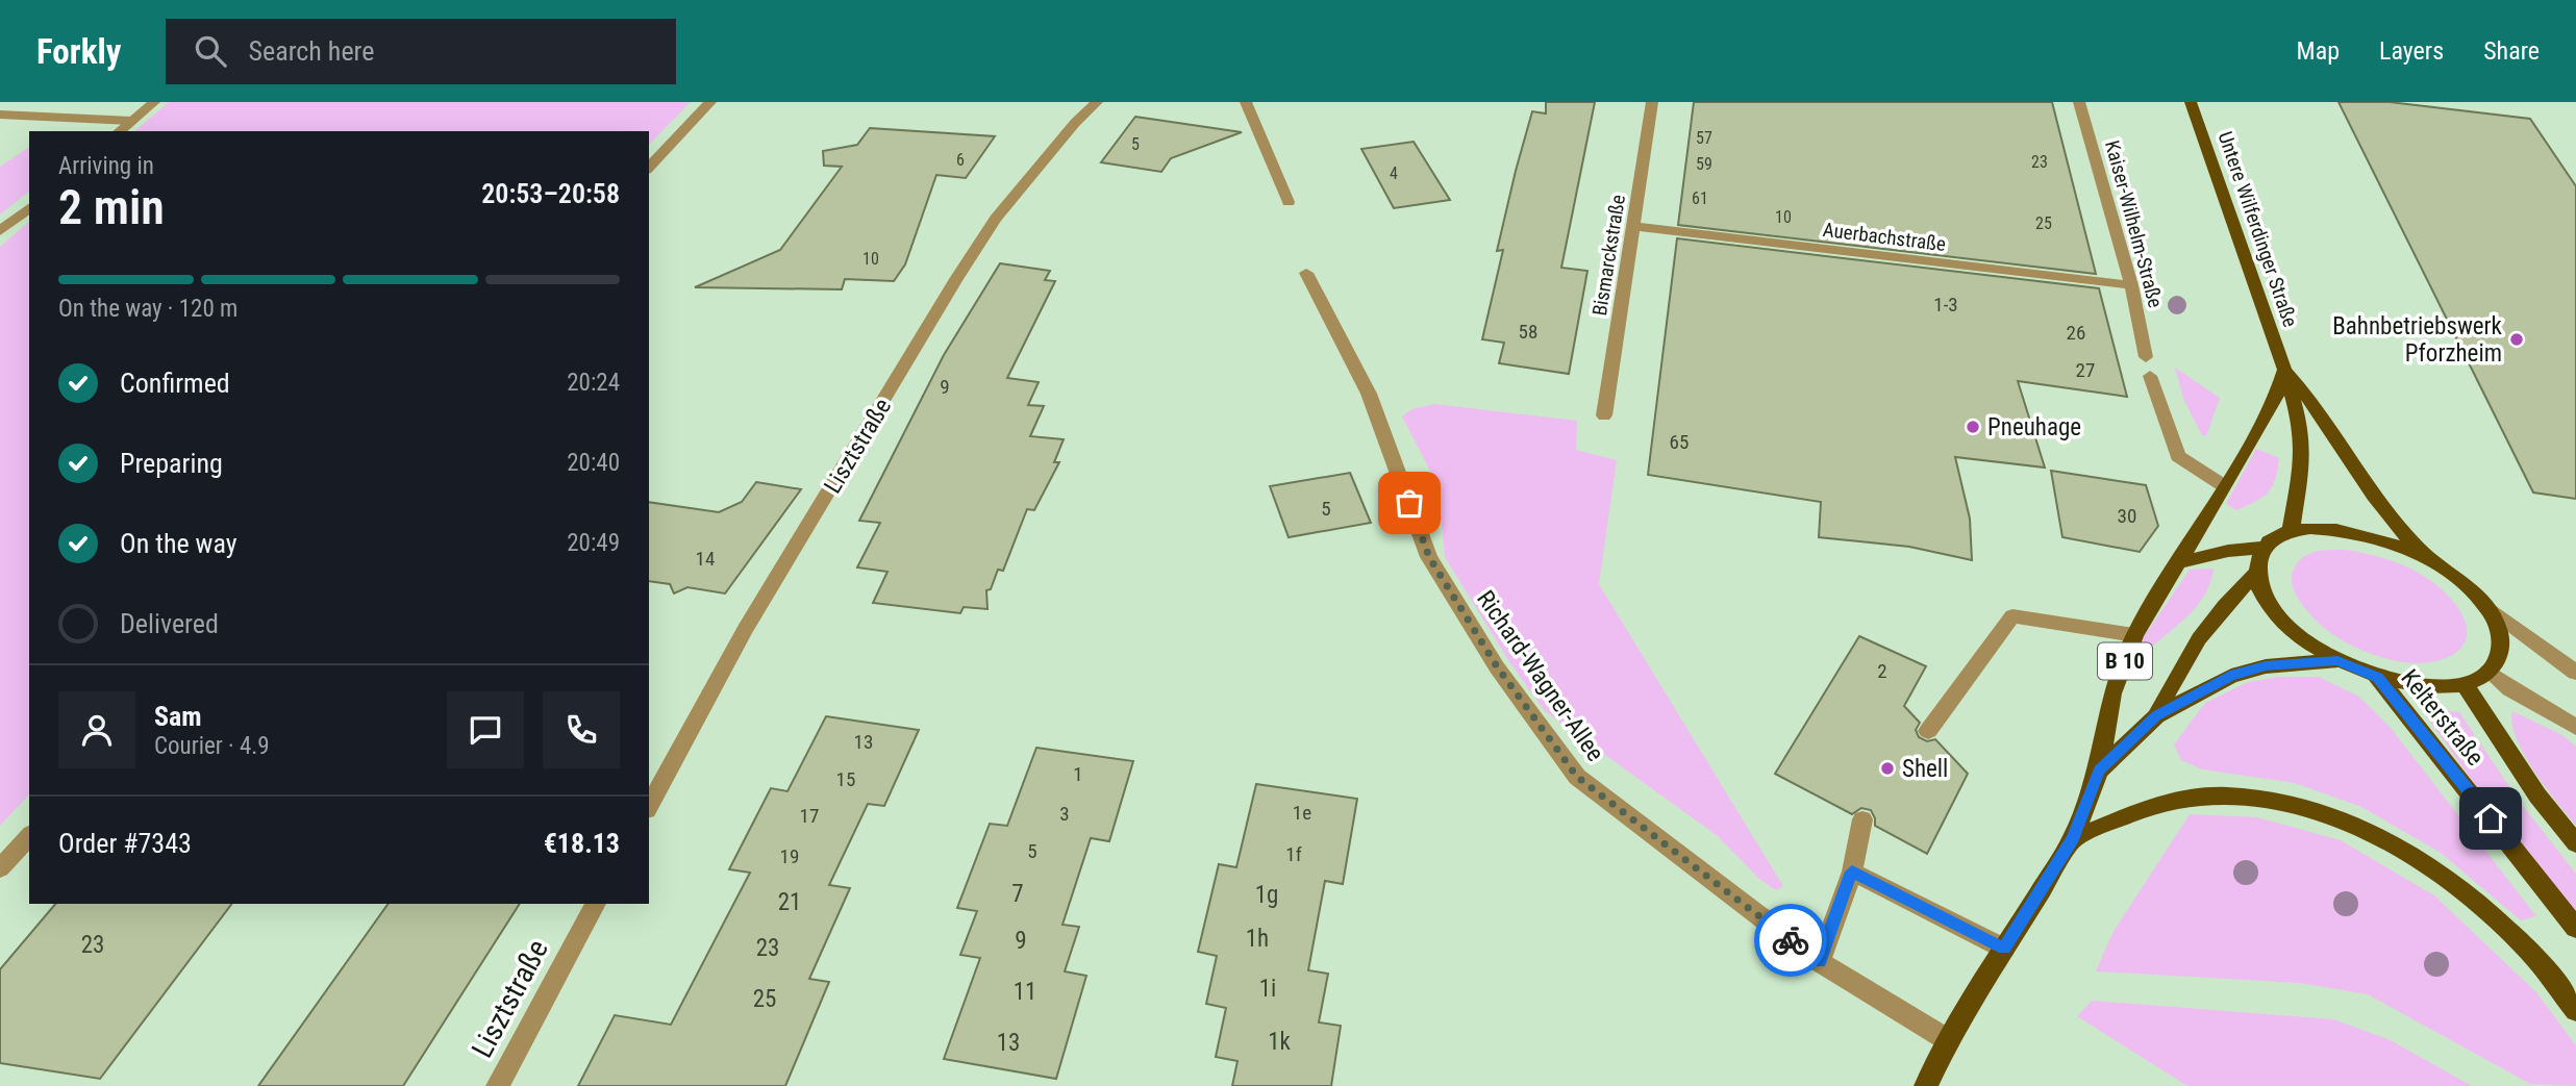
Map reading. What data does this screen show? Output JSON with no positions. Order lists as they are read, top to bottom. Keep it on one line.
{"streets":{"main road":["Untere Wilferdinger Straße","B 10","Kelterstraße"],"street":["Kaiser-Wilhelm-Straße","Auerbachstraße","Bismarckstraße","Lisztstraße","Richard-Wagner-Allee"]},"crossings":[["Kaiser-Wilhelm-Straße","Auerbachstraße"],["Untere Wilferdinger Straße","B 10"],["Auerbachstraße","Bismarckstraße"],["B 10","Richard-Wagner-Allee"]],"places":["Bahnbetriebswerk Pforzheim","Pneuhage","Shell"],"house_numbers":["57","5","6","23","59","4","61","10","25","10","1-3","58","26","27","9","65","5","30","14","2","13","1","15","1e","3","17","5","1f","19","7","1g","21","1h","9","23","23","1i","11","25","1k","13"],"page":{"header":"Forkly","search":"Search here","nav":["Map","Layers","Share"],"heading":["2 min","Arriving in","20:53–20:58"],"panel":["Sam","Courier · 4.9","Order #7343","€18.13"],"bar":"On the way · 120 m","list":[["Confirmed","20:24"],["Preparing","20:40"],["On the way","20:49"],"Delivered"]}}
